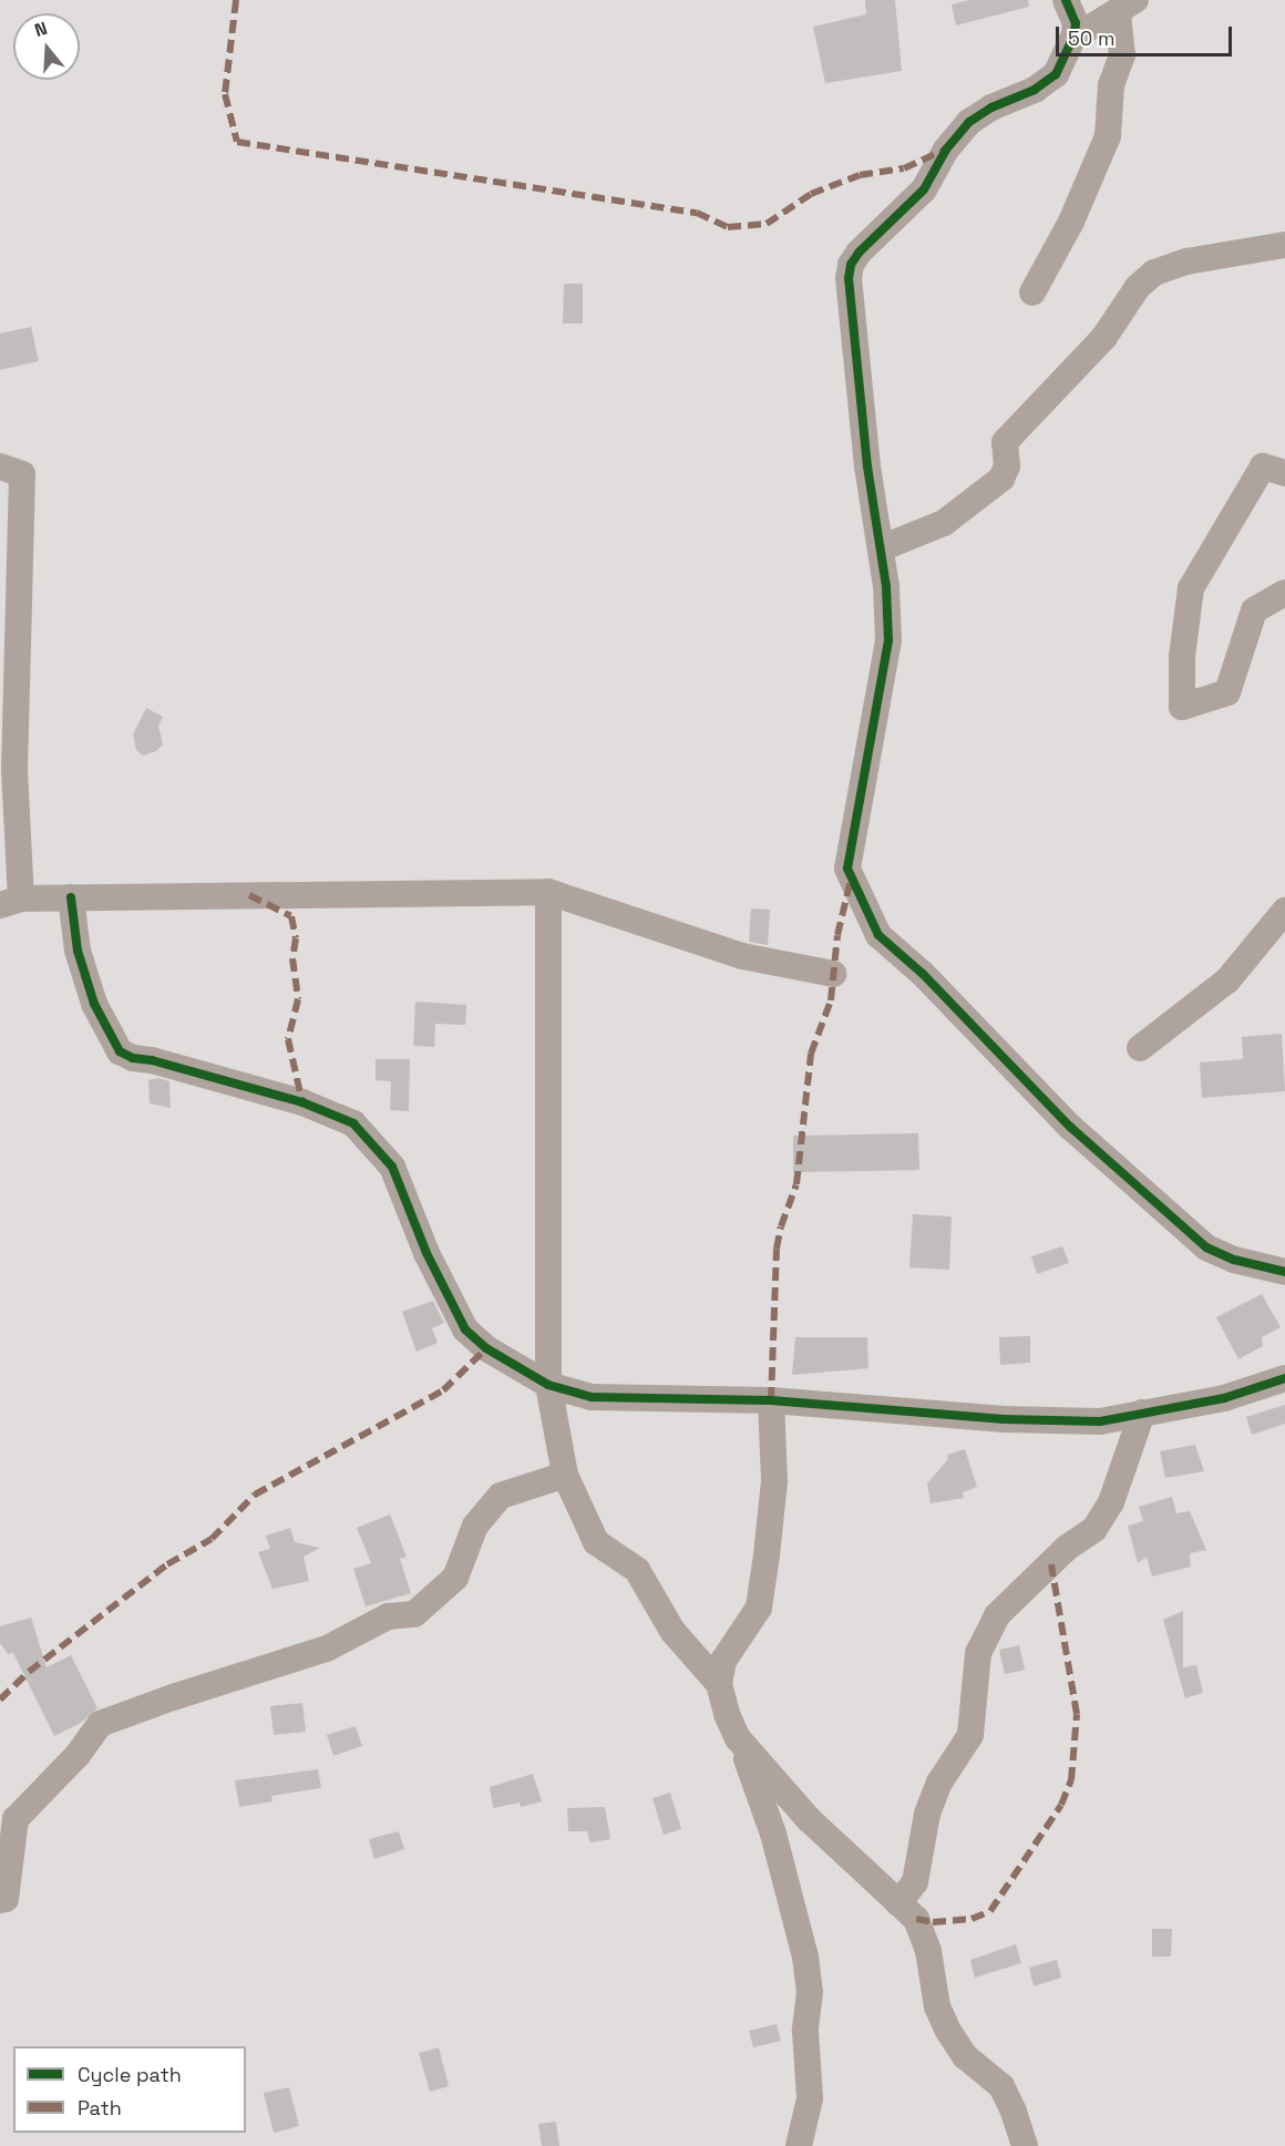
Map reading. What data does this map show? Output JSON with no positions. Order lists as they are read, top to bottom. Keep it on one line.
{"legend":["Cycle path","Path"],"scale_bar":"50 m","north":"top"}
